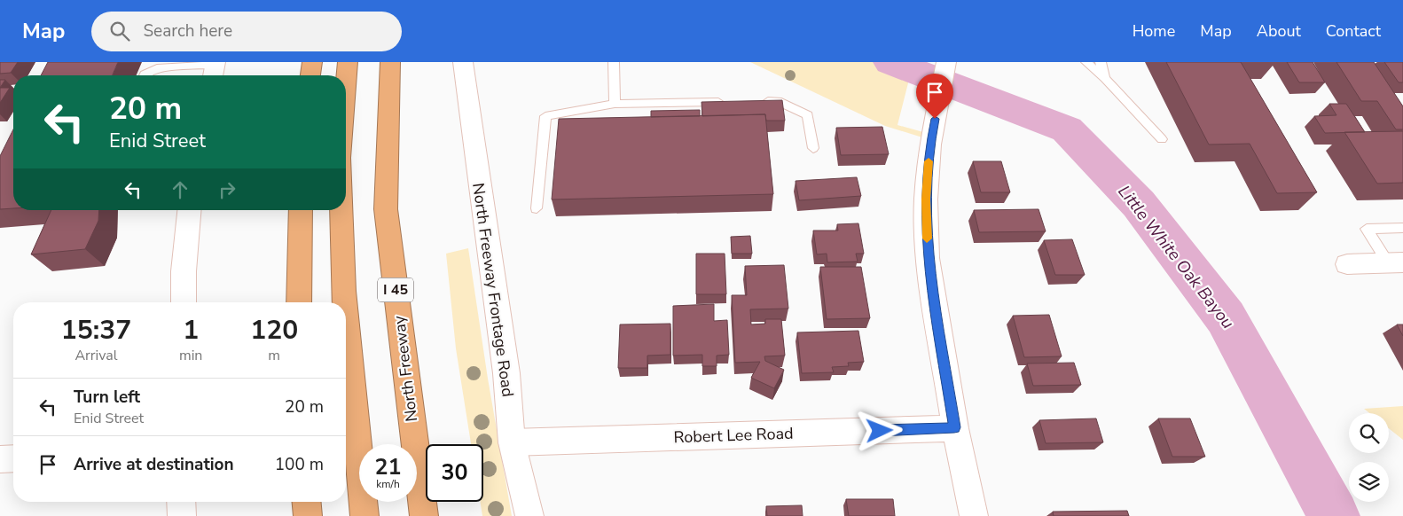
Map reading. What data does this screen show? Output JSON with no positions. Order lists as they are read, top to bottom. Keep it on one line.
{"streets":{"highway":["I 45","North Freeway"],"street":["North Freeway Frontage Road","Robert Lee Road"]},"crossings":[["North Freeway Frontage Road","Robert Lee Road"]],"water":["Little White Oak Bayou"],"page":{"header":"Map","search":"Search here","nav":["Home","Map","About","Contact"],"turn":["20 m","Enid Street"],"eta":["15:37","Arrival","1","min","120","m"],"list":[{"name":"Turn left","note":"Enid Street","value":"20 m"},{"name":"Arrive at destination","value":"100 m"}],"speed":"21 km/h","limit":"30"}}
